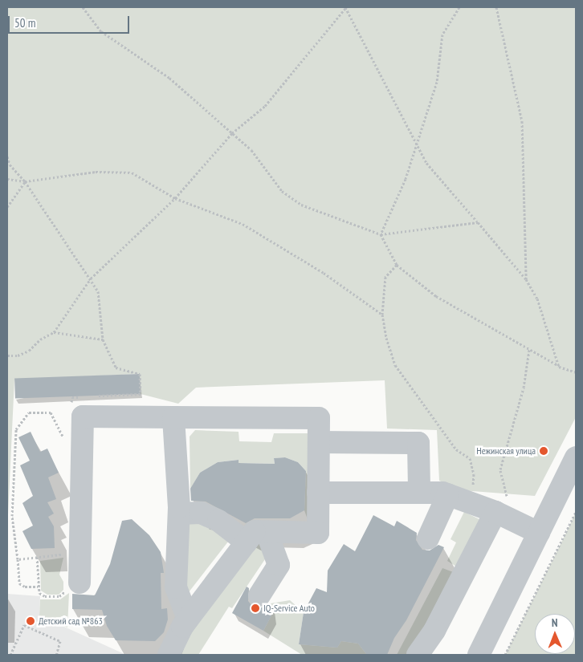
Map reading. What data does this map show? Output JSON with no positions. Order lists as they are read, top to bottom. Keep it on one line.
{"places":["Нежинская улица","IQ-Service Auto","Детский сад №863"],"scale_bar":"50 m","north":"top"}
